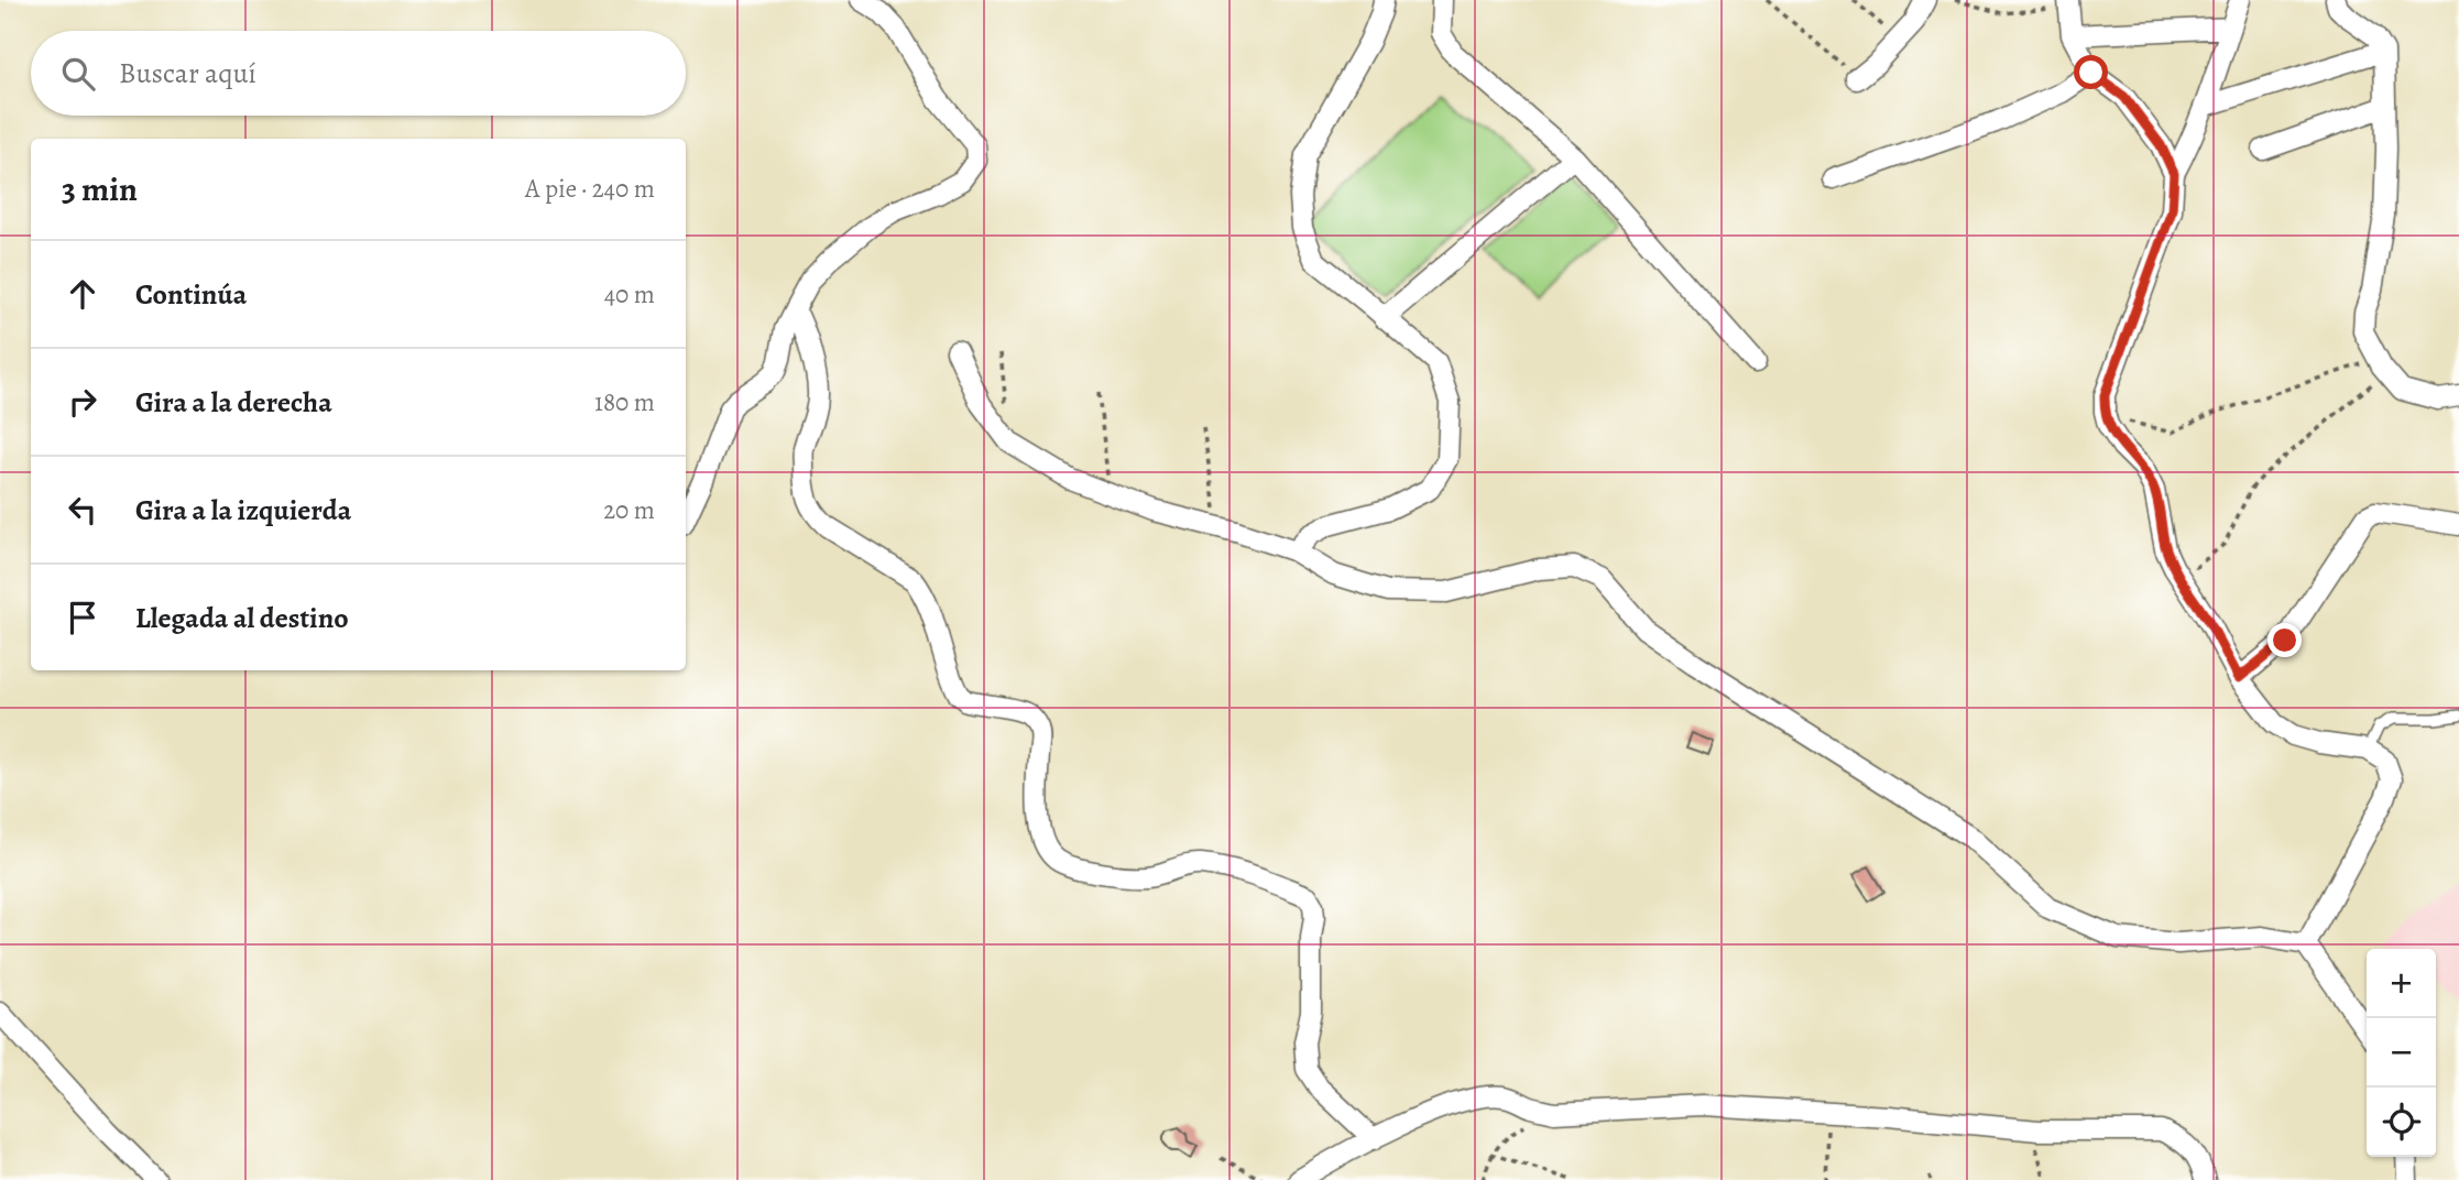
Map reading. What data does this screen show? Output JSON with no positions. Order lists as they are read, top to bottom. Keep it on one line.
{"page":{"search":"Buscar aquí","heading":["3 min","A pie · 240 m"],"list":[["Continúa","40 m"],["Gira a la derecha","180 m"],["Gira a la izquierda","20 m"],"Llegada al destino"],"map_buttons":["+","−"]}}
